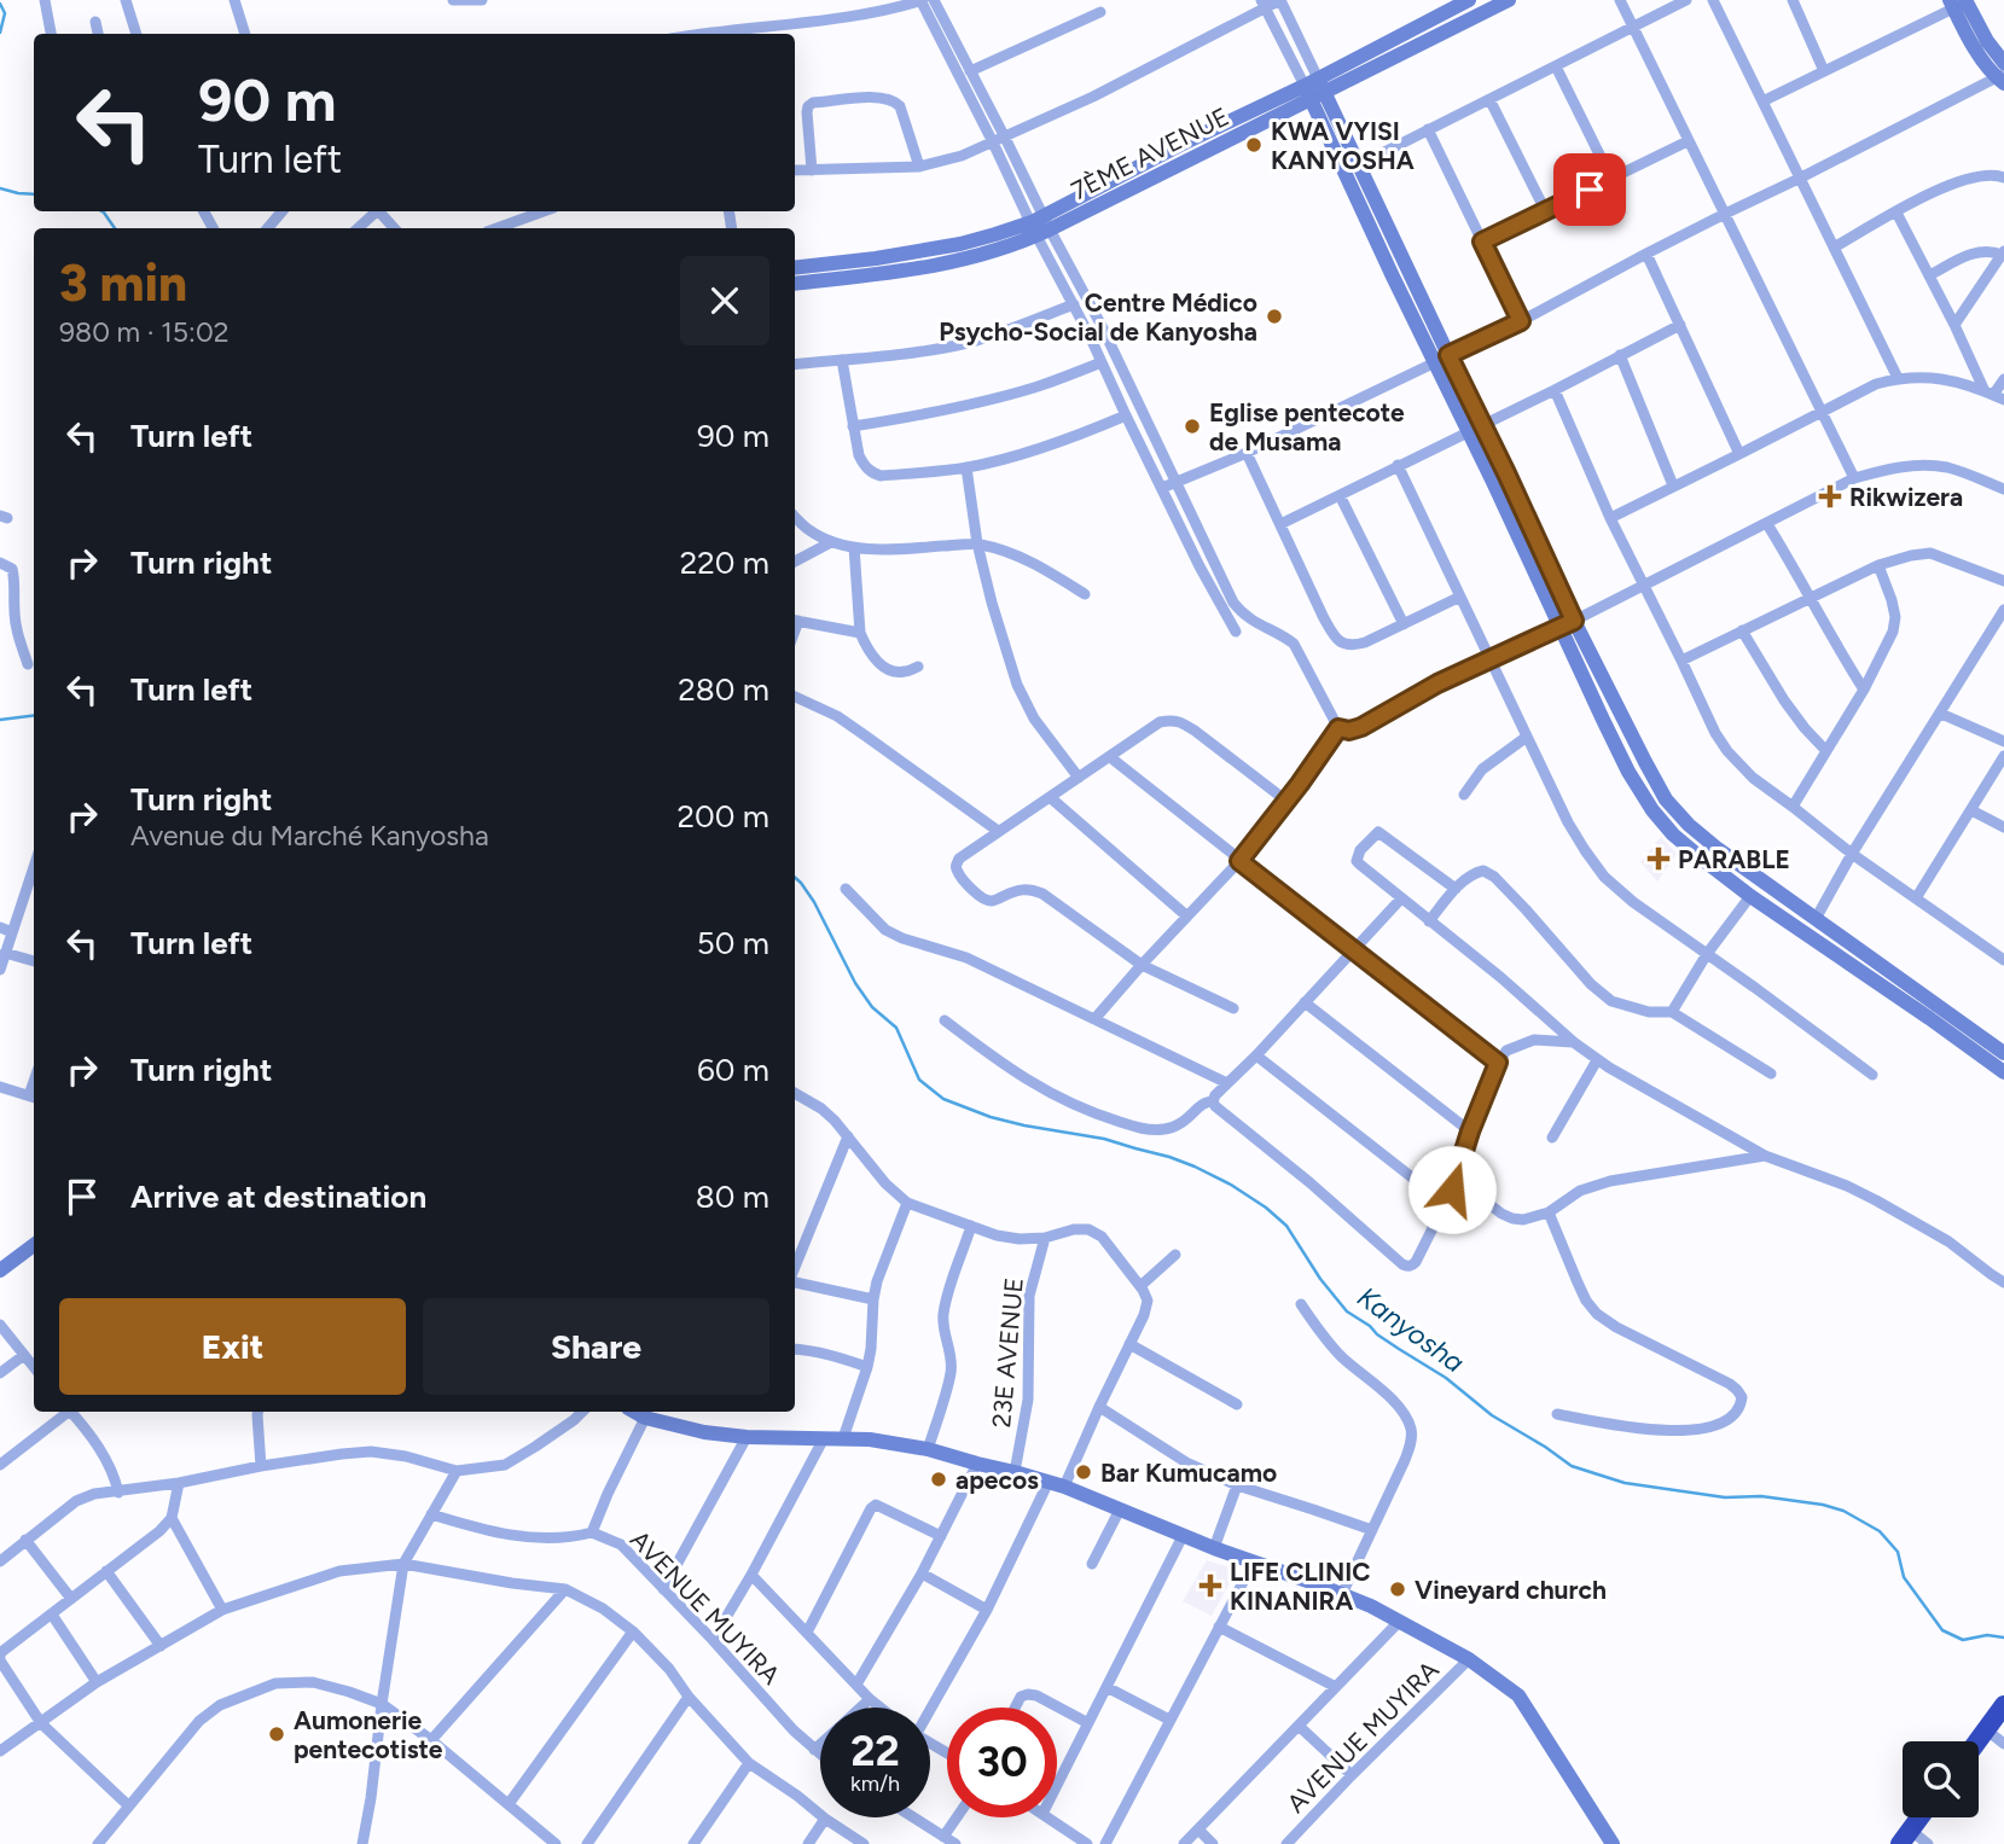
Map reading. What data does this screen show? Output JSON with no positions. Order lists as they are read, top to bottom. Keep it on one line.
{"streets":{"street":["7ÈME AVENUE","23E AVENUE","AVENUE MUYIRA"]},"water":["Kanyosha"],"places":{"other":["KWA VYISI KANYOSHA","Centre Médico Psycho-Social de Kanyosha","Eglise pentecote de Musama","Bar Kumucamo","apecos","Vineyard church","Aumonerie pentecotiste"],"health":["Rikwizera","PARABLE","LIFE CLINIC KINANIRA"]},"page":{"turn":["90 m","Turn left"],"heading":["3 min","980 m · 15:02"],"list":[{"name":"Turn left","value":"90 m"},{"name":"Turn right","value":"220 m"},{"name":"Turn left","value":"280 m"},{"name":"Turn right","note":"Avenue du Marché Kanyosha","value":"200 m"},{"name":"Turn left","value":"50 m"},{"name":"Turn right","value":"60 m"},{"name":"Arrive at destination","value":"80 m"}],"buttons":["Exit","Share"],"speed":"22 km/h","limit":"30"}}
